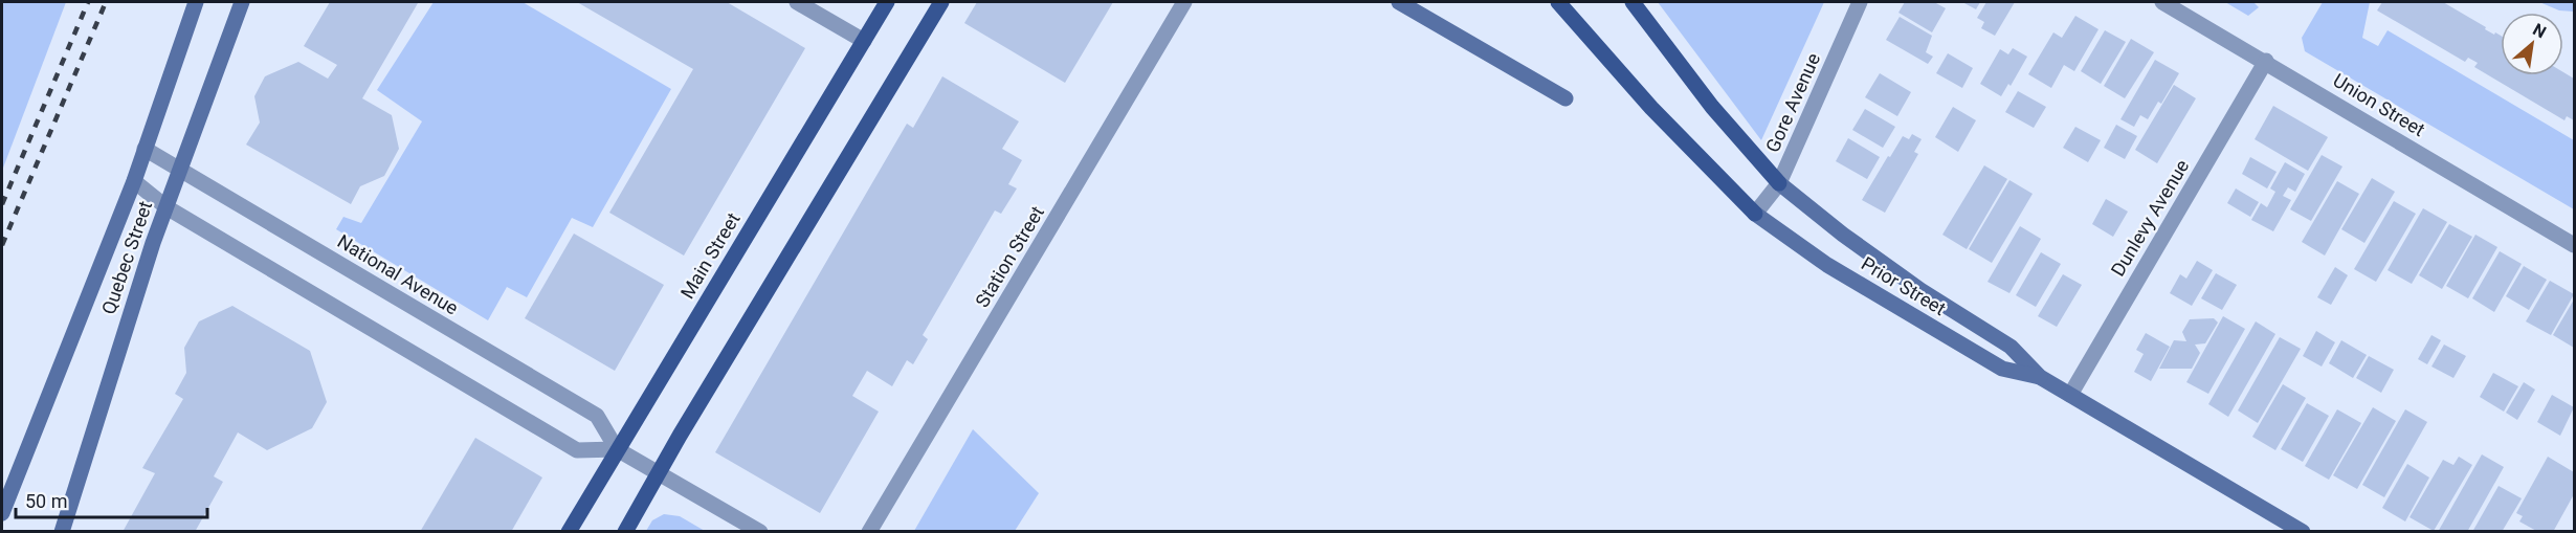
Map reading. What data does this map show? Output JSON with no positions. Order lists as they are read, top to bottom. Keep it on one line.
{"streets":{"main road":["Main Street","Quebec Street","Prior Street"],"street":["Gore Avenue","Union Street","Dunlevy Avenue","Station Street","National Avenue"]},"crossings":[["Gore Avenue","Prior Street"],["Union Street","Dunlevy Avenue"],["Dunlevy Avenue","Prior Street"],["Main Street","National Avenue"],["Quebec Street","National Avenue"]],"scale_bar":"50 m","north":"top right"}
